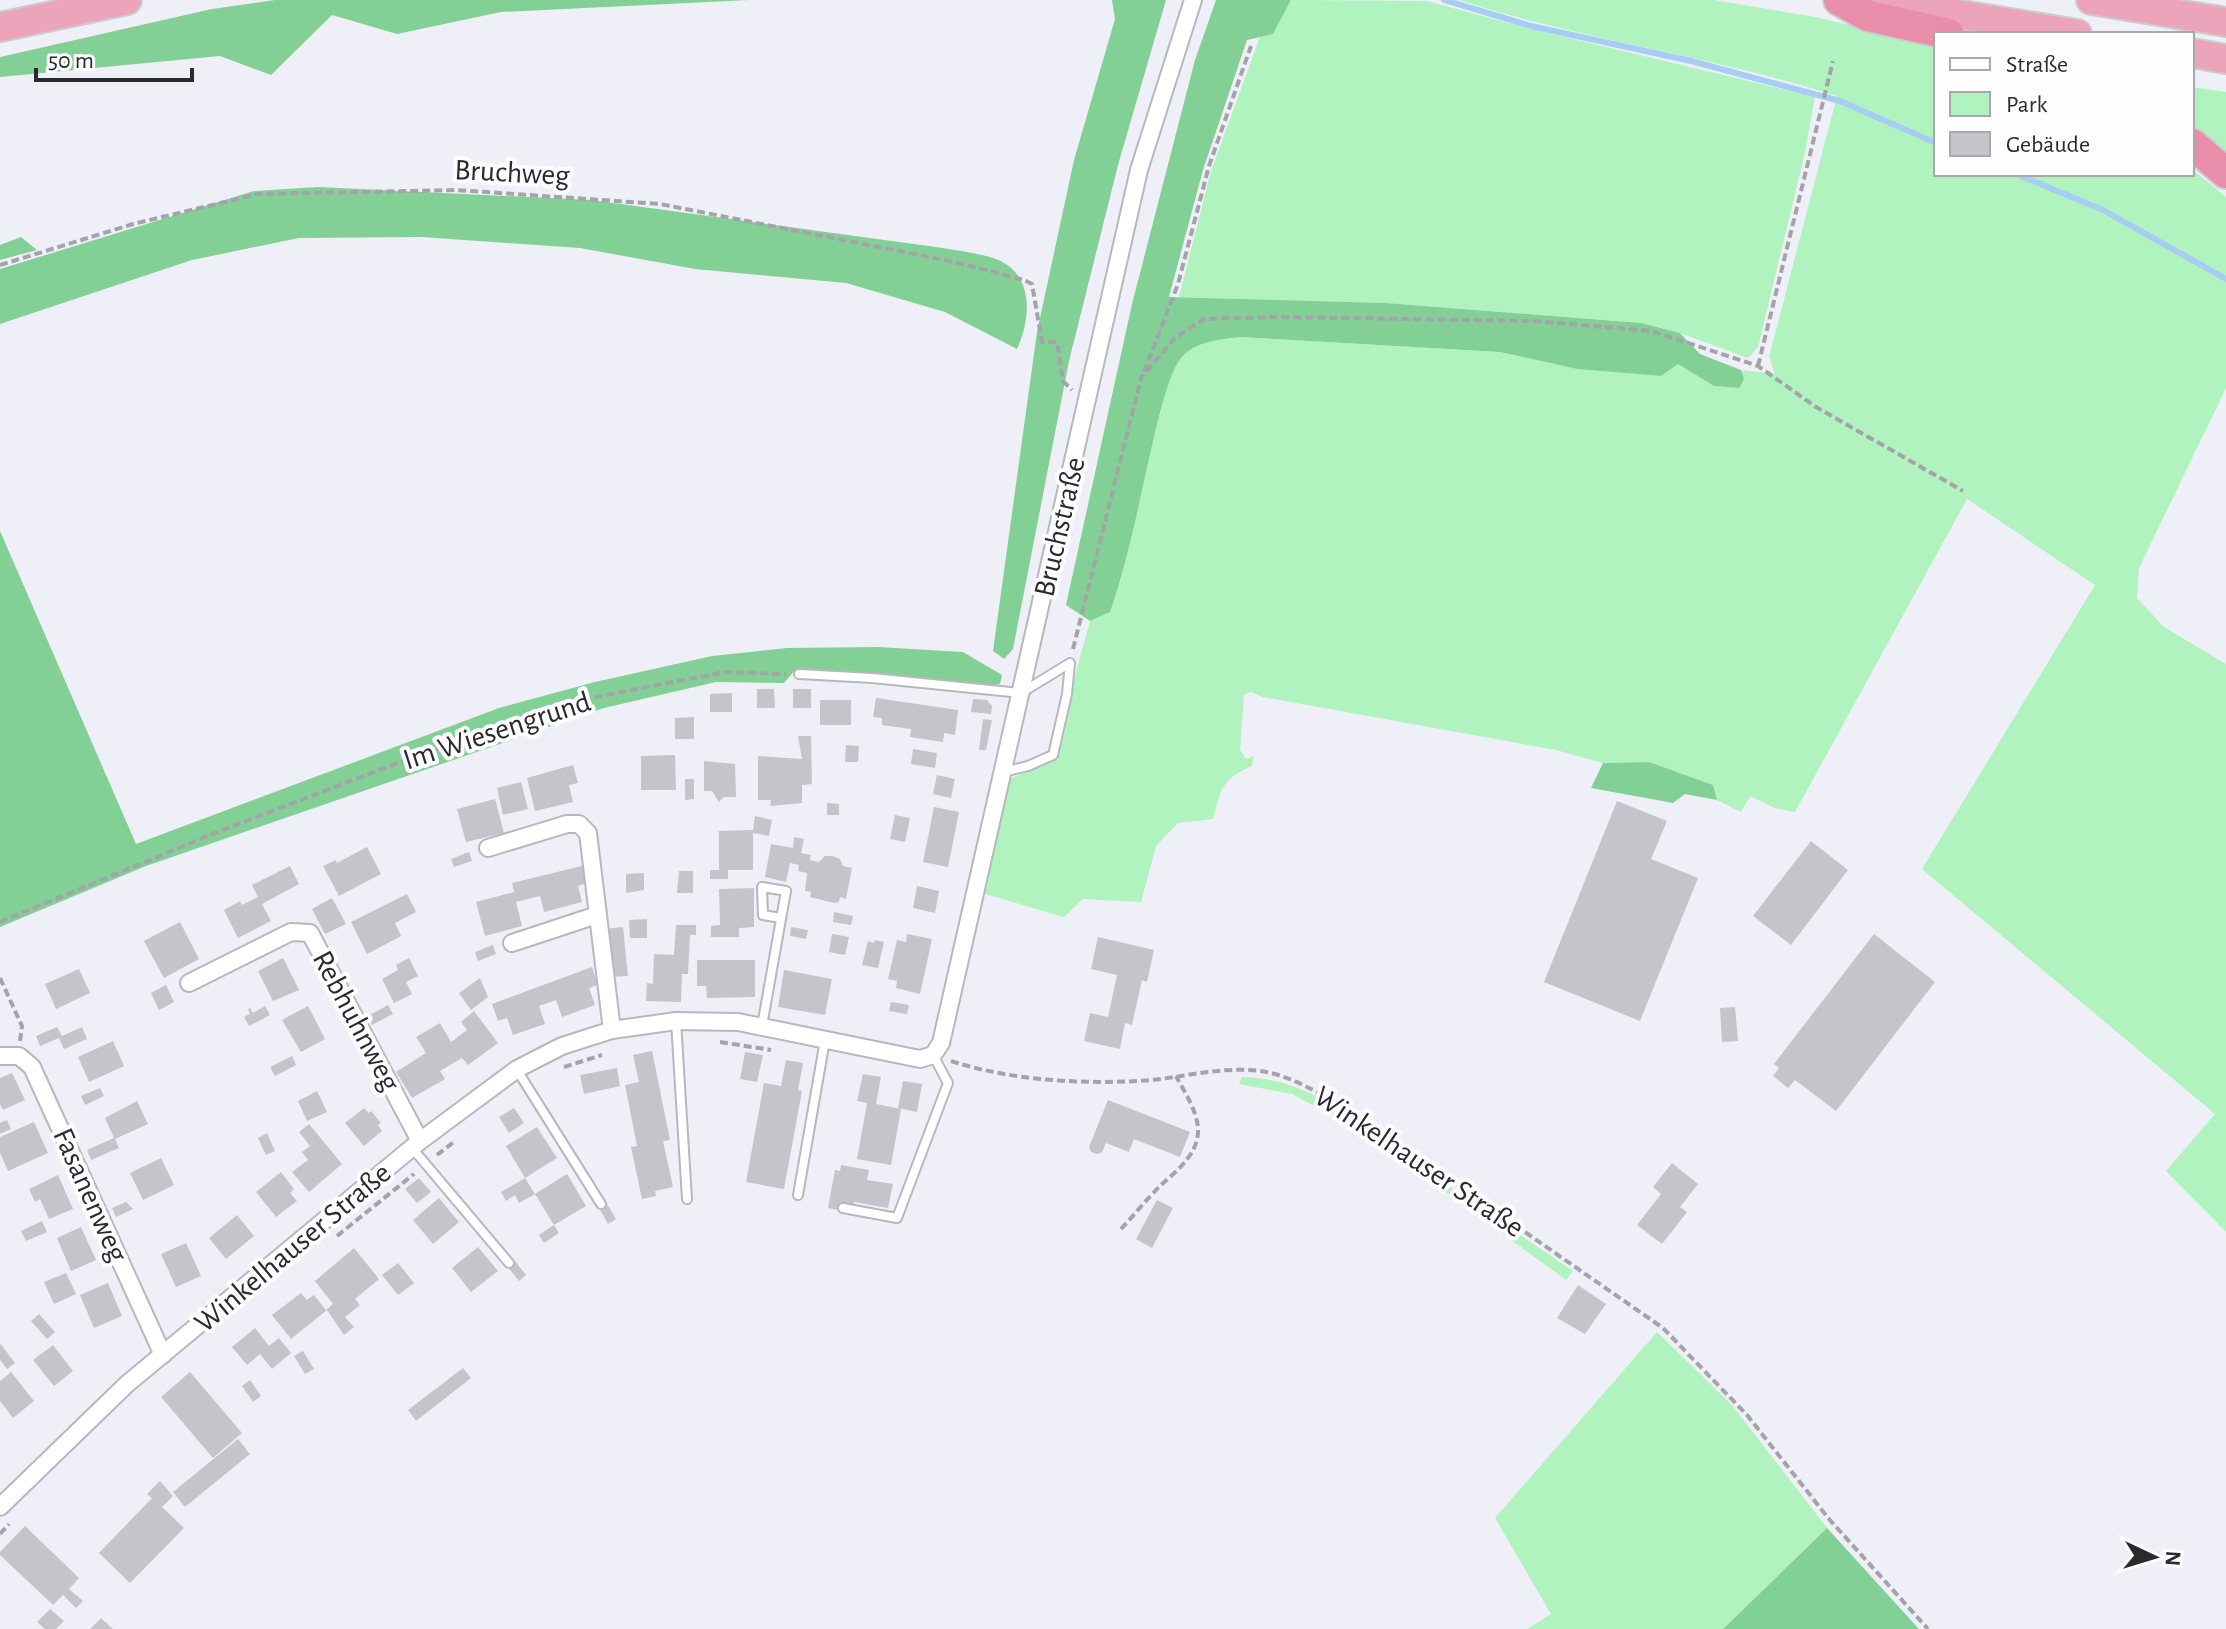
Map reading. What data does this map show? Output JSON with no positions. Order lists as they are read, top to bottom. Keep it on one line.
{"streets":{"street":["Bruchstraße","Rebhuhnweg","Winkelhauser Straße","Fasanenweg"],"path":["Bruchweg","Im Wiesengrund"]},"crossings":[["Bruchweg","Bruchstraße"],["Bruchstraße","Winkelhauser Straße"],["Rebhuhnweg","Winkelhauser Straße"],["Winkelhauser Straße","Fasanenweg"]],"legend":["Straße","Park","Gebäude"],"scale_bar":"50 m","north":"right"}
